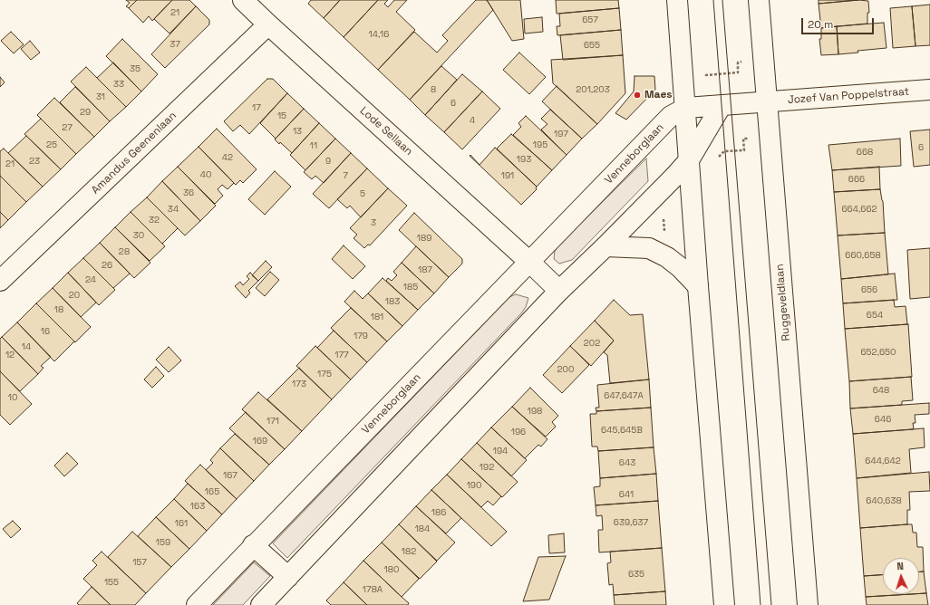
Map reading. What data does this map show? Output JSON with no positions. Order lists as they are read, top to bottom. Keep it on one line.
{"streets":{"street":["Jozef Van Poppelstraat","Lode Sellaan","Amandus Geenenlaan","Venneborglaan","Ruggeveldlaan"]},"crossings":[["Jozef Van Poppelstraat","Venneborglaan"],["Jozef Van Poppelstraat","Ruggeveldlaan"],["Lode Sellaan","Amandus Geenenlaan"],["Lode Sellaan","Venneborglaan"],["Venneborglaan","Ruggeveldlaan"]],"places":["Maes"],"house_numbers":["21","657","14,16","37","655","35","33","8","201,203","31","6","17","29","15","4","27","13","197","25","195","11","6","668","42","193","23","9","21","40","7","191","666","36","5","34","664,662","32","3","30","189","28","660,658","26","187","24","185","656","20","183","18","654","181","16","179","202","14","652,650","12","177","200","175","173","648","647,647A","10","198","646","171","645,645B","196","169","194","644,642","643","192","167","190","165","641","640,638","163","186","639,637","161","184","159","182","157","180","635","155","178A"],"scale_bar":"20 m","north":"top"}
